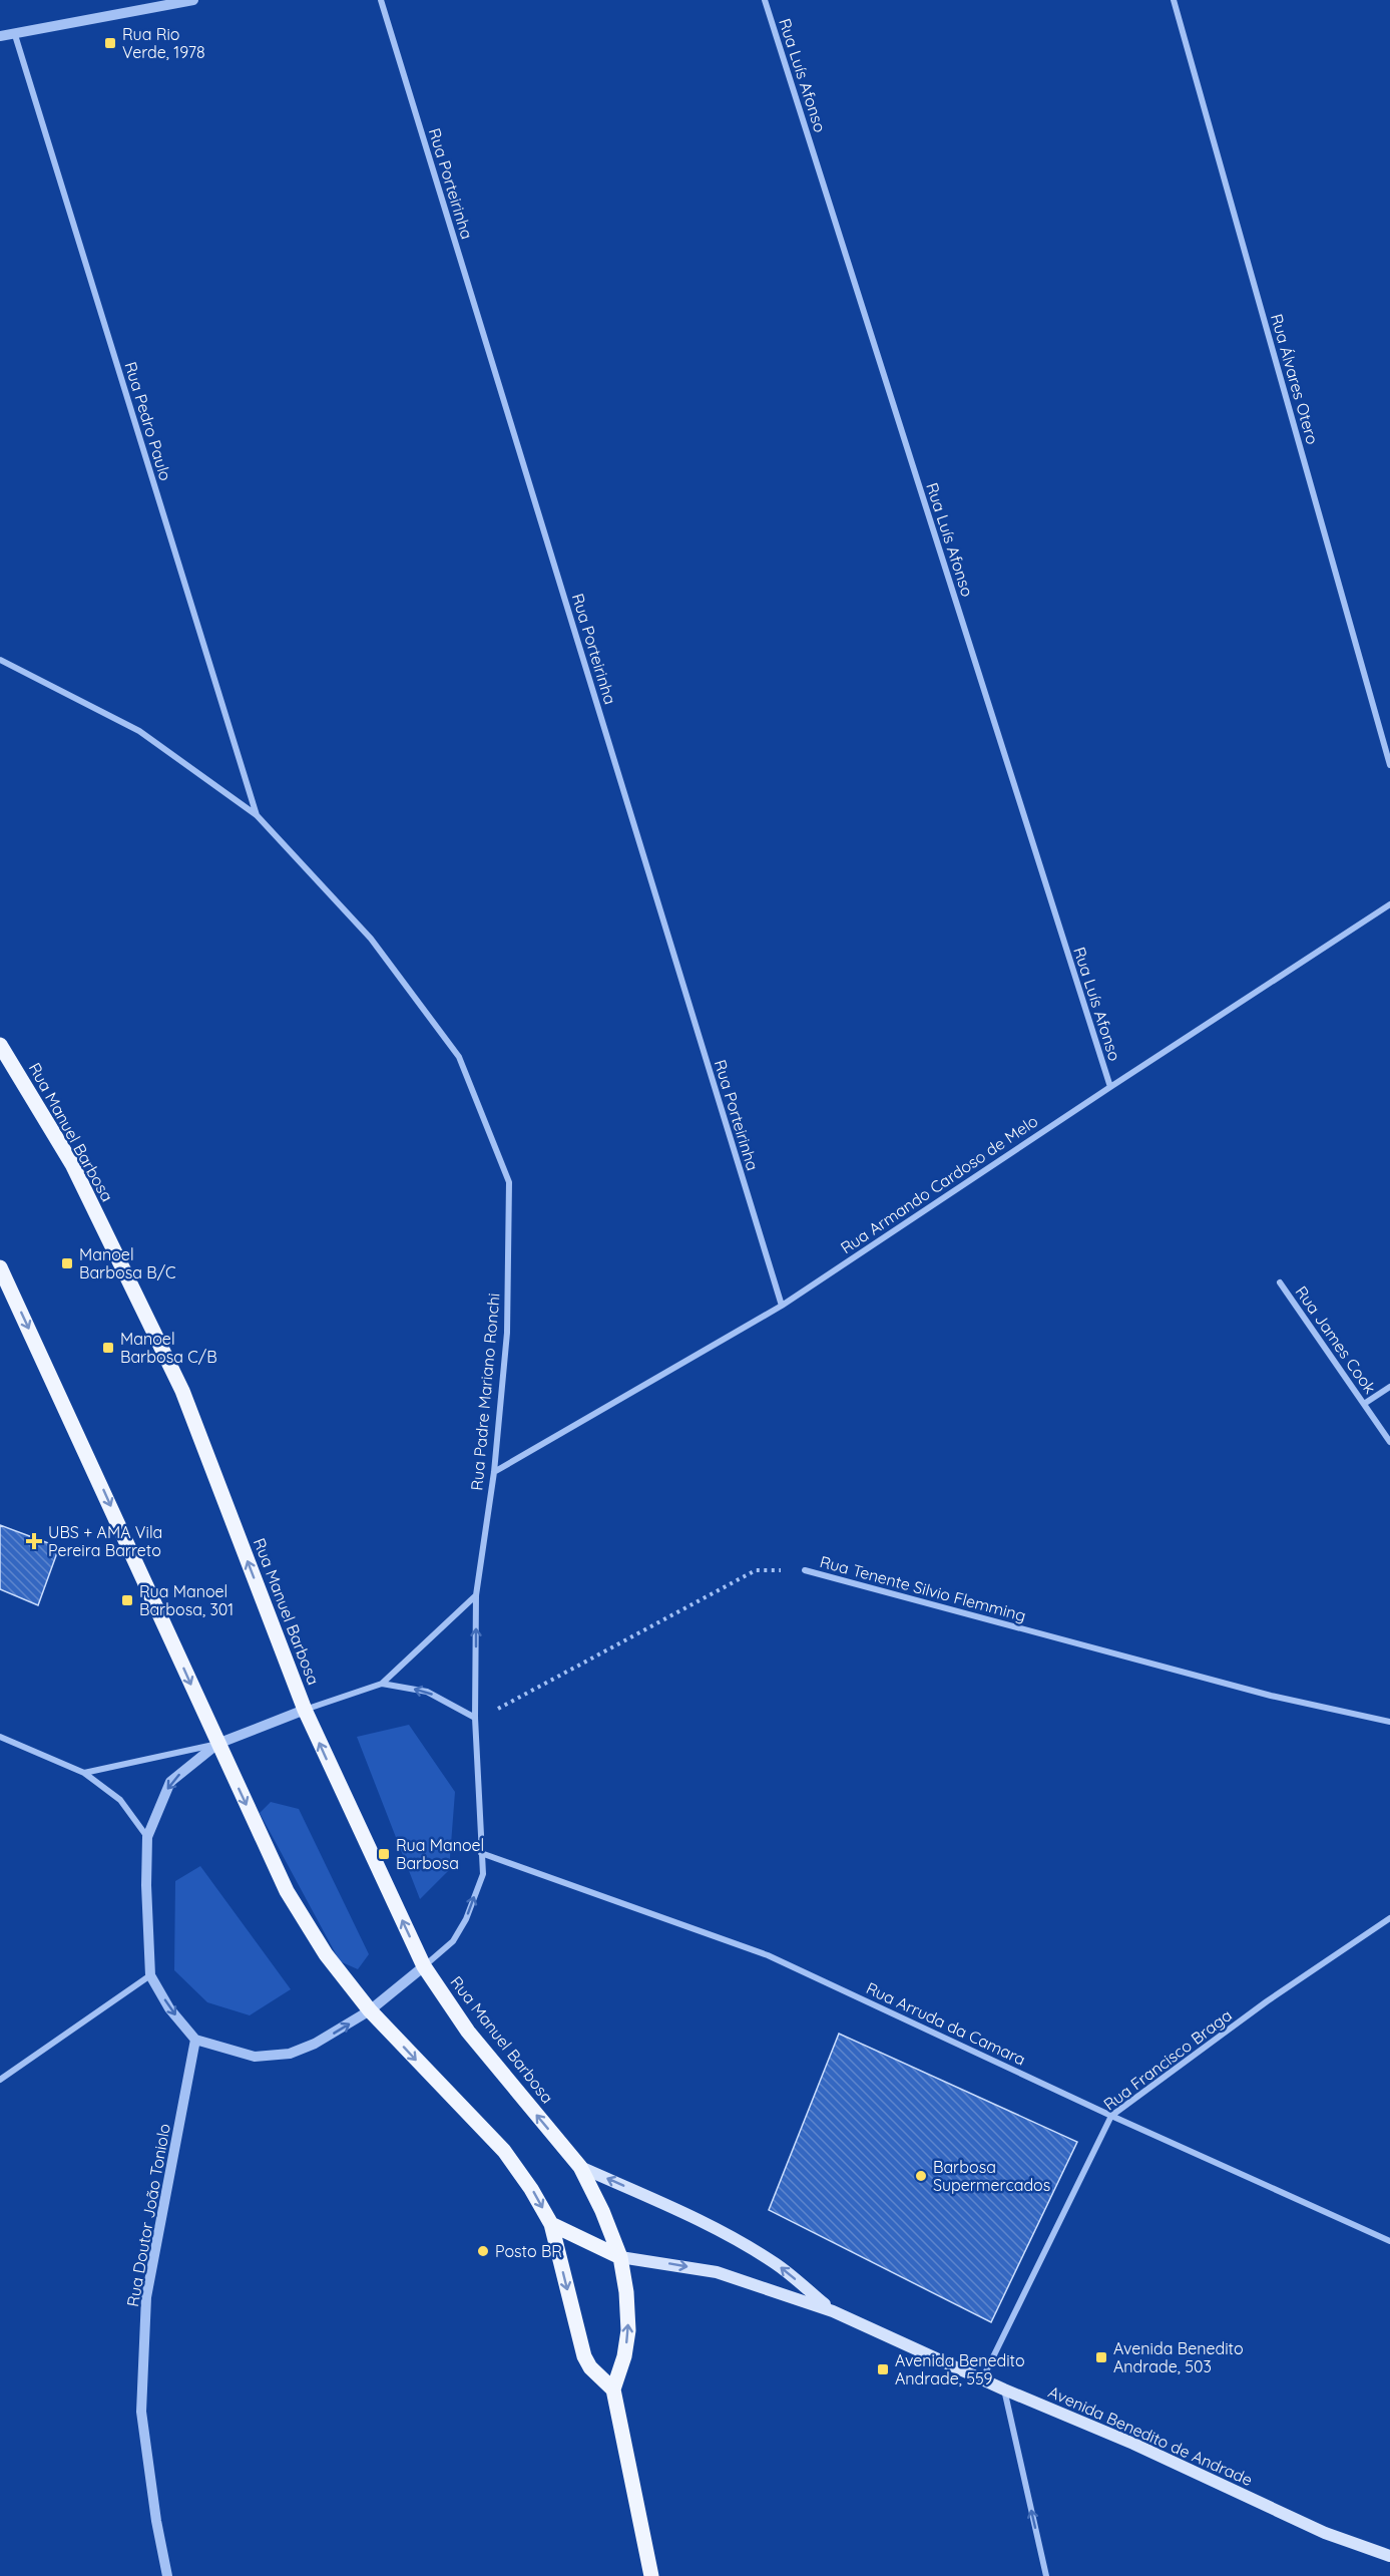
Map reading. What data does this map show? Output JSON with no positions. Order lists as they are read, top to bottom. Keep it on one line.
{"streets":{"main road":["Rua Manuel Barbosa","Avenida Benedito de Andrade"],"street":["Rua Luís Afonso","Rua Porteirinha","Rua Álvares Otero","Rua Pedro Paulo","Rua Armando Cardoso de Melo","Rua James Cook","Rua Padre Mariano Ronchi","Rua Tenente Silvio Flemming","Rua Arruda da Camara","Rua Francisco Braga","Rua Doutor João Toniolo"]},"crossings":[["Rua Luís Afonso","Rua Armando Cardoso de Melo"],["Rua Porteirinha","Rua Armando Cardoso de Melo"],["Rua Pedro Paulo","Rua Padre Mariano Ronchi"],["Rua Manuel Barbosa","Rua Padre Mariano Ronchi"],["Rua Manuel Barbosa","Avenida Benedito de Andrade"],["Rua Armando Cardoso de Melo","Rua Padre Mariano Ronchi"],["Rua Padre Mariano Ronchi","Rua Tenente Silvio Flemming"],["Rua Padre Mariano Ronchi","Rua Arruda da Camara"],["Rua Arruda da Camara","Rua Francisco Braga"],["Rua Francisco Braga","Avenida Benedito de Andrade"]],"places":{"transit":["Rua Rio Verde, 1978","Manoel Barbosa B/C","Manoel Barbosa C/B","Rua Manoel Barbosa, 301","Rua Manoel Barbosa","Avenida Benedito Andrade, 503","Avenida Benedito Andrade, 559"],"health":["UBS + AMA Vila Pereira Barreto"],"other":["Barbosa Supermercados","Posto BR"]}}
